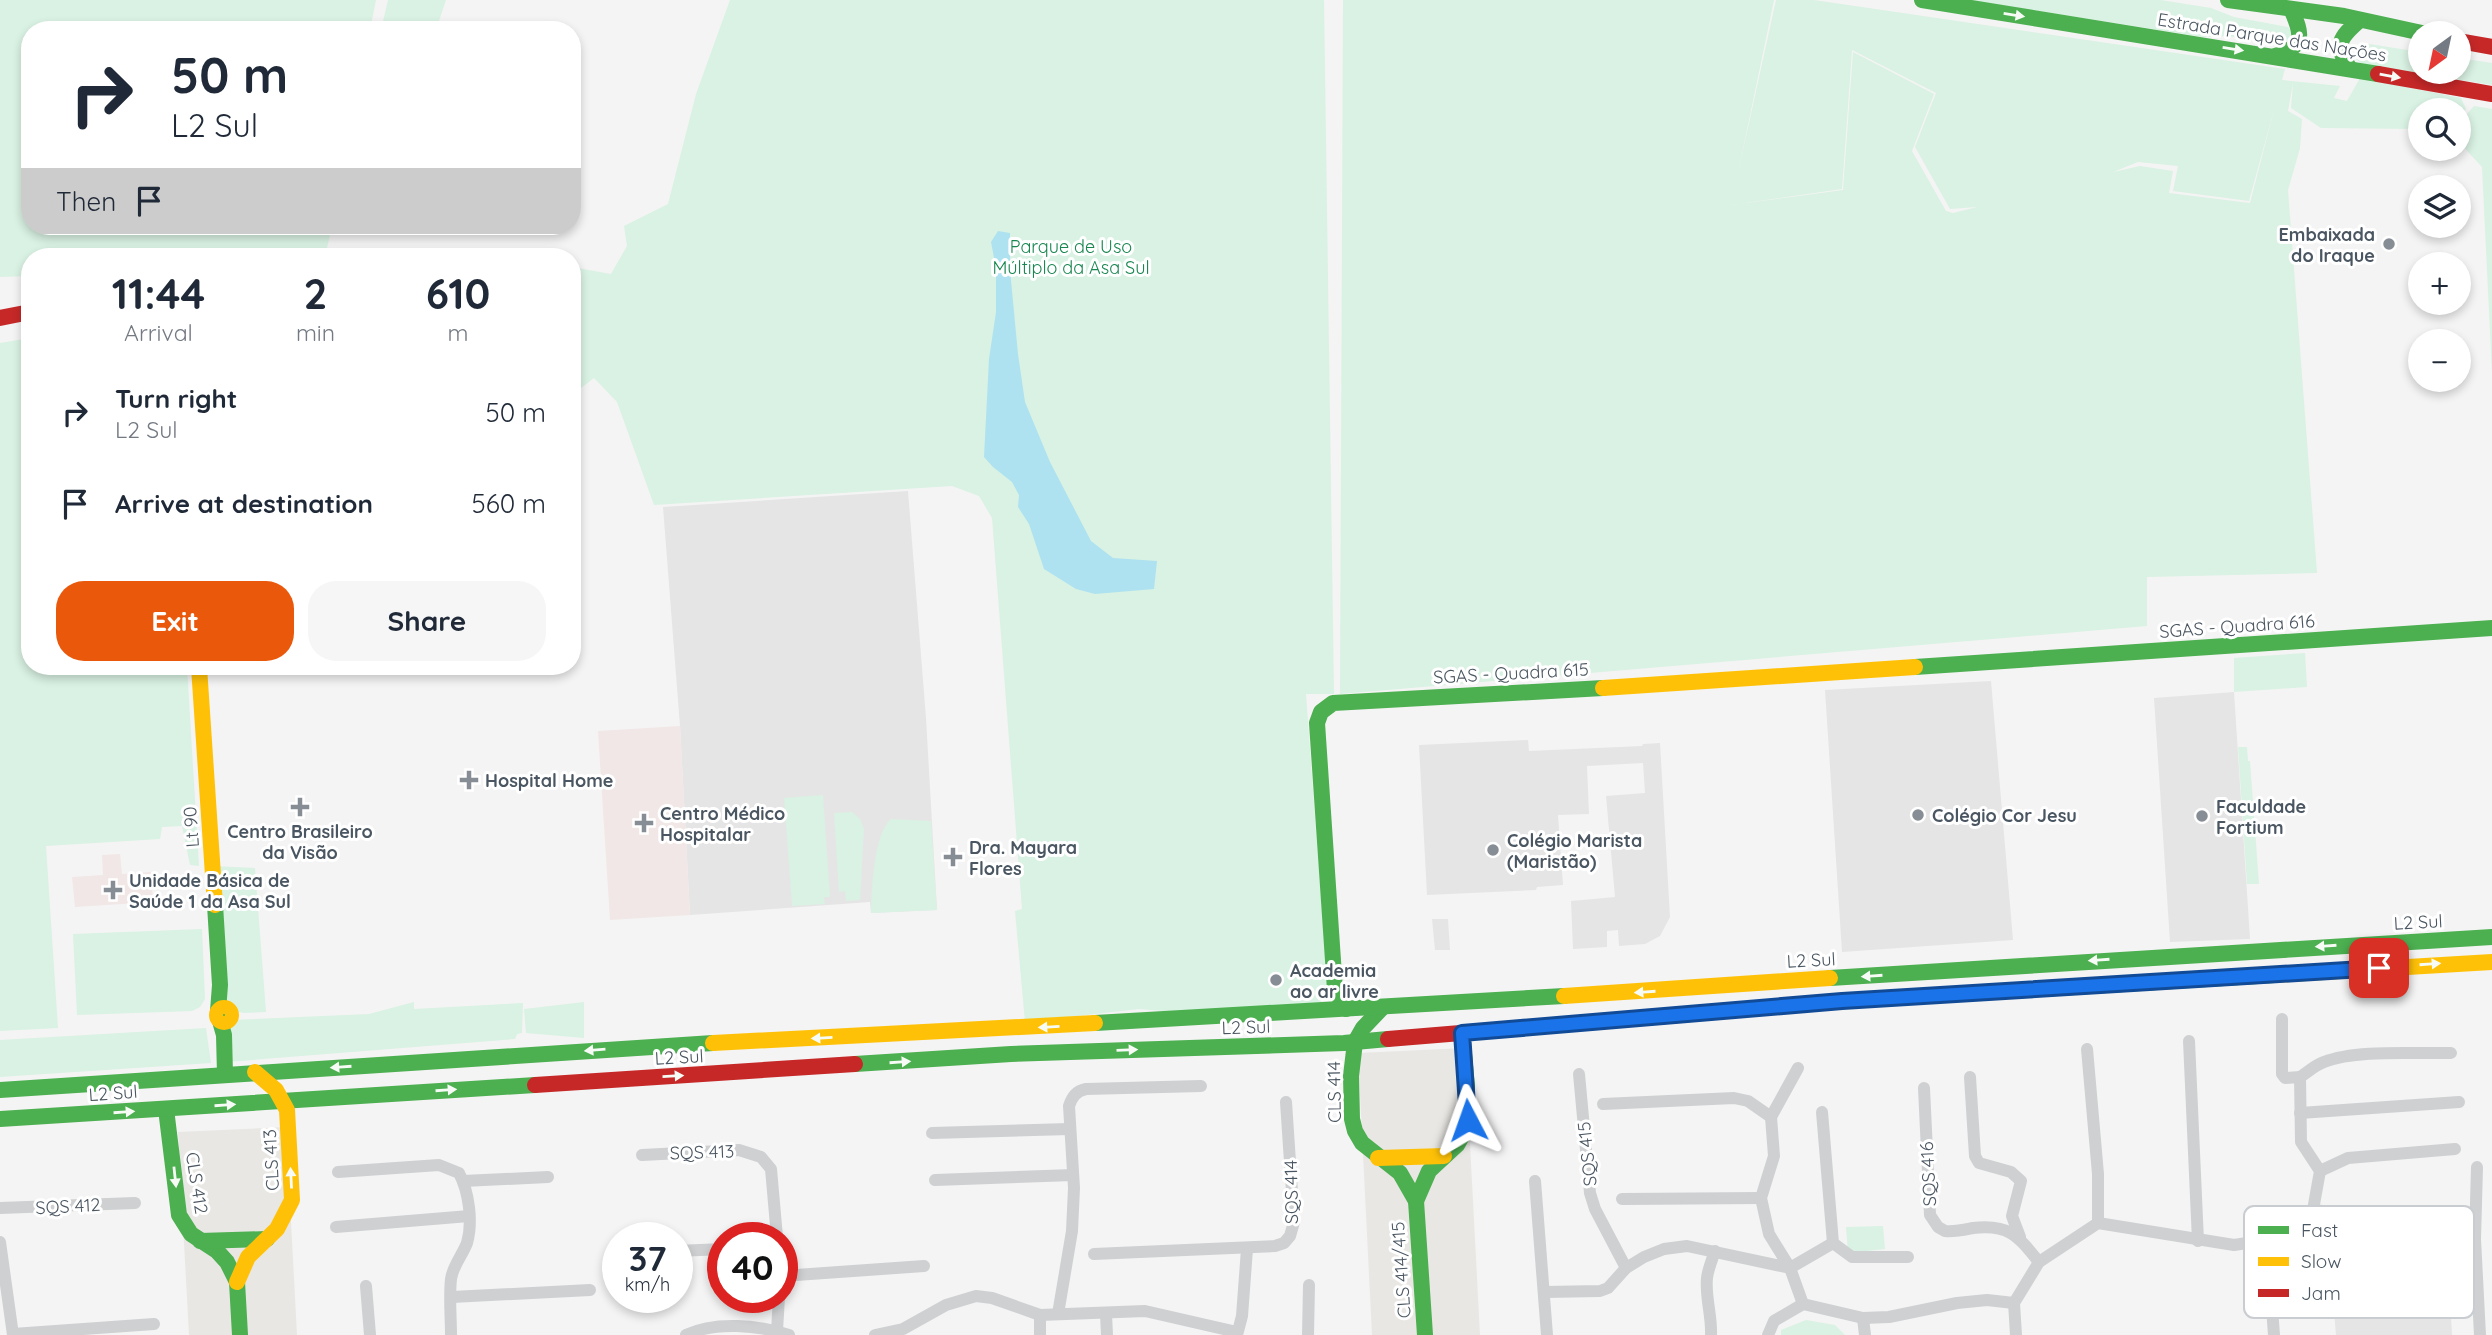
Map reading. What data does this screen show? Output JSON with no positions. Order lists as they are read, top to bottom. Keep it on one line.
{"streets":{"main road":["Estrada Parque das Nações","SGAS - Quadra 616","SGAS - Quadra 615","Lt 90","L2 Sul","CLS 414","CLS 413","CLS 412","CLS 414/415"],"street":["SQS 413","SQS 415","SQS 416","SQS 414","SQS 412"]},"crossings":[["SGAS - Quadra 616","SGAS - Quadra 615"],["SGAS - Quadra 615","L2 Sul"],["Lt 90","L2 Sul"],["L2 Sul","CLS 414"],["L2 Sul","CLS 413"],["L2 Sul","CLS 412"],["CLS 414","CLS 414/415"],["CLS 413","CLS 412"]],"one_way":["Estrada Parque das Nações","CLS 413","CLS 412"],"parks":["Parque de Uso Múltiplo da Asa Sul"],"places":{"other":["Embaixada do Iraque","Colégio Cor Jesu","Faculdade Fortium","Colégio Marista (Maristão)","Academia ao ar livre"],"health":["Hospital Home","Centro Brasileiro da Visão","Centro Médico Hospitalar","Dra. Mayara Flores","Unidade Básica de Saúde 1 da Asa Sul"]},"legend":["Fast","Slow","Jam"],"north":"bottom left","page":{"map_buttons":["+","−"],"turn":["50 m","L2 Sul"],"then":"Then","eta":["11:44","Arrival","2","min","610","m"],"list":[{"name":"Turn right","note":"L2 Sul","value":"50 m"},{"name":"Arrive at destination","value":"560 m"}],"buttons":["Exit","Share"],"speed":"37 km/h","limit":"40"}}
